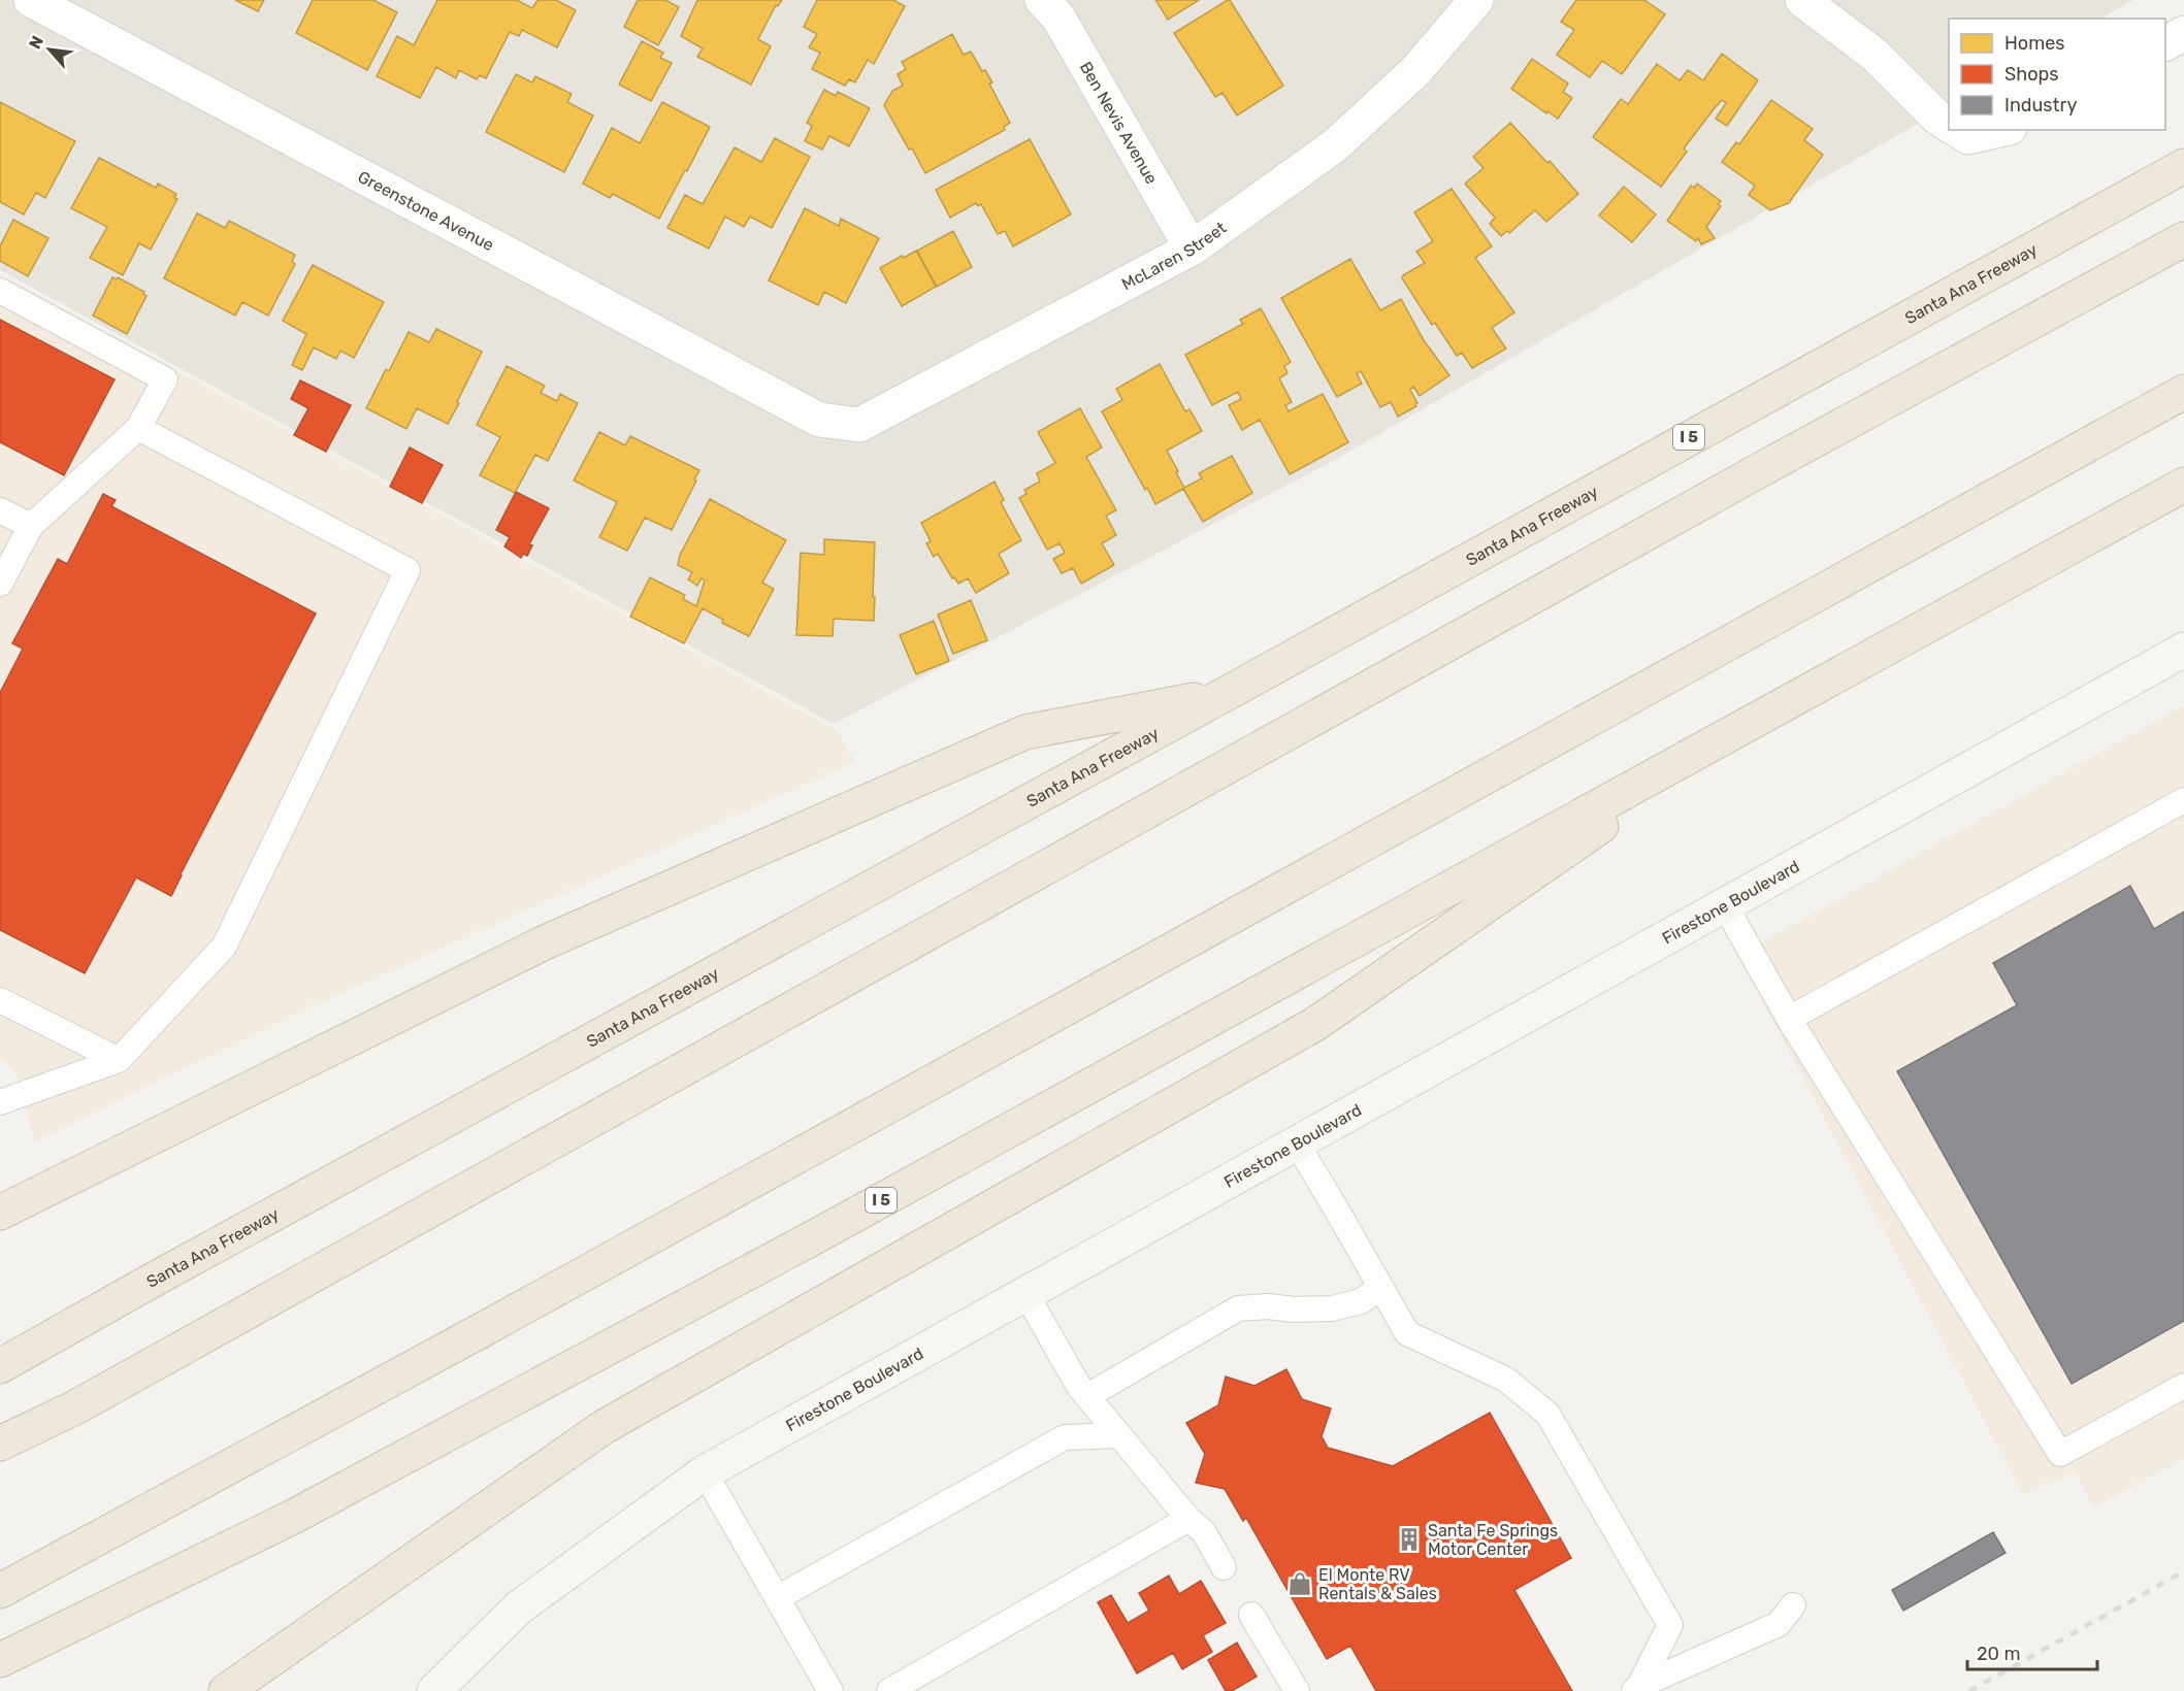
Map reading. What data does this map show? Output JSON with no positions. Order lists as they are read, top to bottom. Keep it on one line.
{"streets":{"highway":["Santa Ana Freeway","I 5"],"street":["Ben Nevis Avenue","Greenstone Avenue","McLaren Street","Firestone Boulevard"]},"crossings":[["Ben Nevis Avenue","McLaren Street"],["Greenstone Avenue","McLaren Street"]],"places":{"building":["Santa Fe Springs Motor Center"],"shop":["El Monte RV Rentals & Sales"]},"legend":["Homes","Shops","Industry"],"scale_bar":"20 m","north":"top left"}
